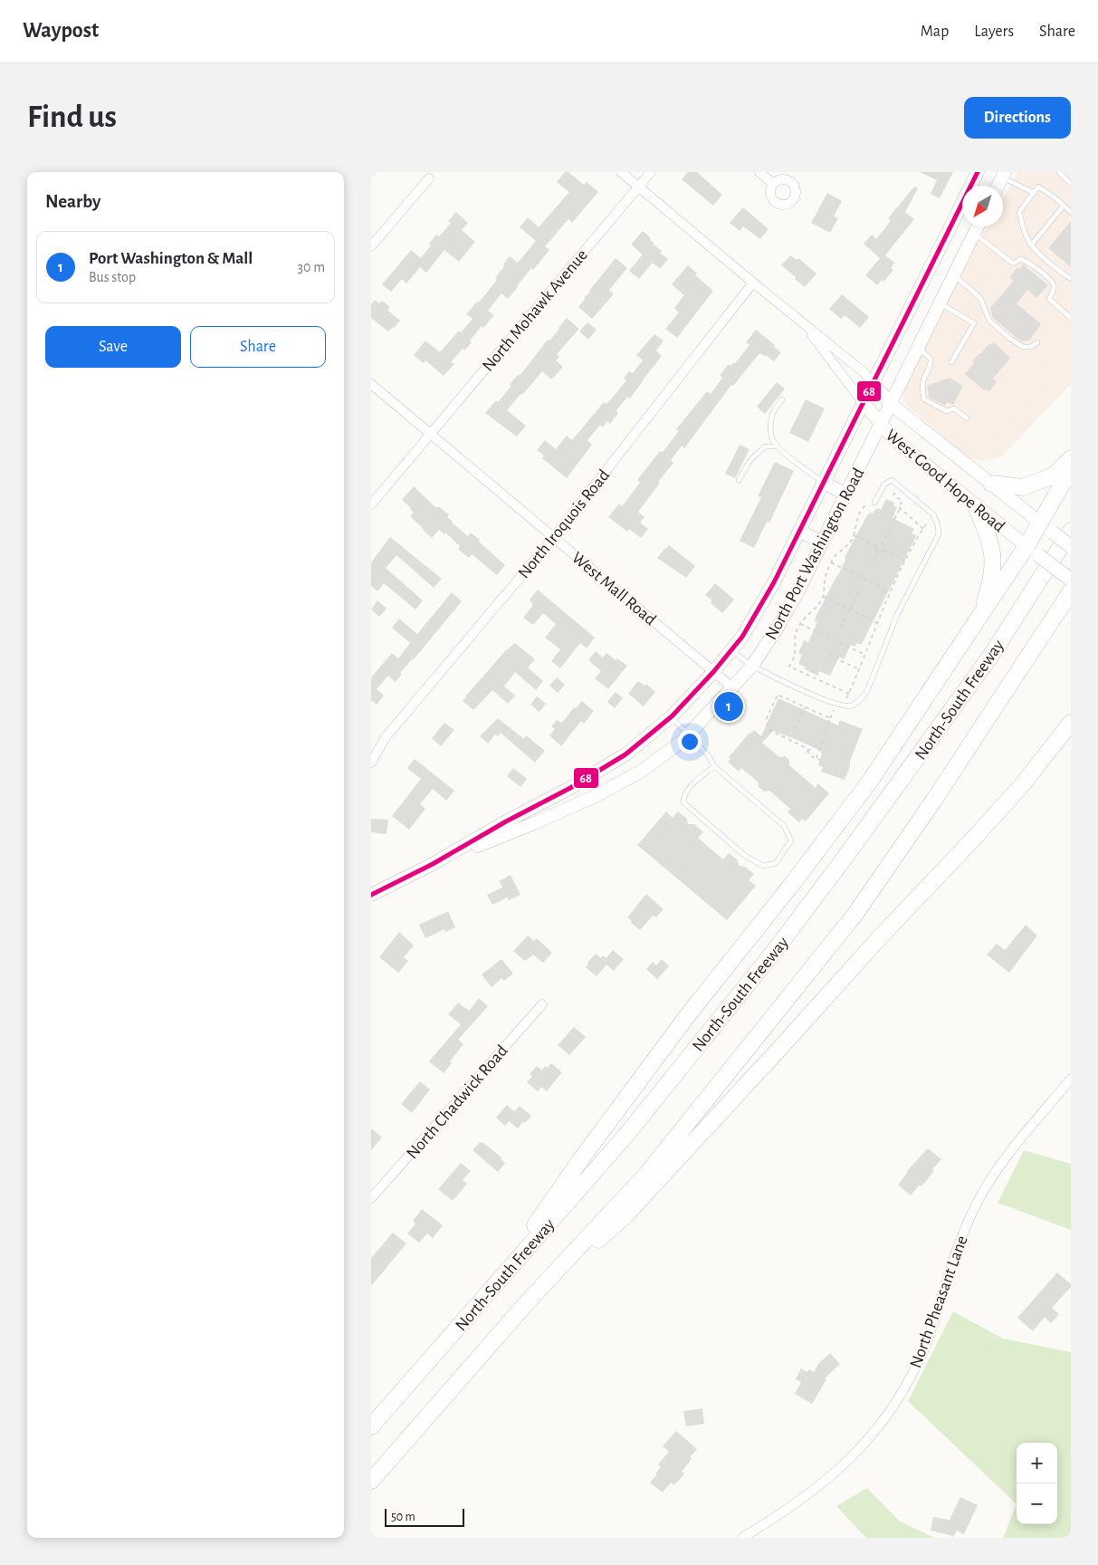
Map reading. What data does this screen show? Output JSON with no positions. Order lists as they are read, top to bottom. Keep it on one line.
{"streets":{"highway":["North-South Freeway"],"main road":["West Good Hope Road","North Port Washington Road"],"street":["North Mohawk Avenue","North Iroquois Road","West Mall Road","North Chadwick Road","North Pheasant Lane"]},"crossings":[["North Mohawk Avenue","West Good Hope Road"],["North Mohawk Avenue","West Mall Road"],["West Good Hope Road","North Iroquois Road"],["West Good Hope Road","North Port Washington Road"],["North Iroquois Road","West Mall Road"],["North Port Washington Road","West Mall Road"]],"lines":["transit line 68"],"scale_bar":"50 m","north":"bottom left","page":{"header":"Waypost","nav":["Map","Layers","Share"],"buttons":["Directions",["Save","Share"]],"title":"Find us","heading":"Nearby","list":[{"mark":"1","name":"Port Washington & Mall","note":"Bus stop","value":"30 m"}],"pins":"1","map_buttons":["+","−"],"scale":"50 m"}}
